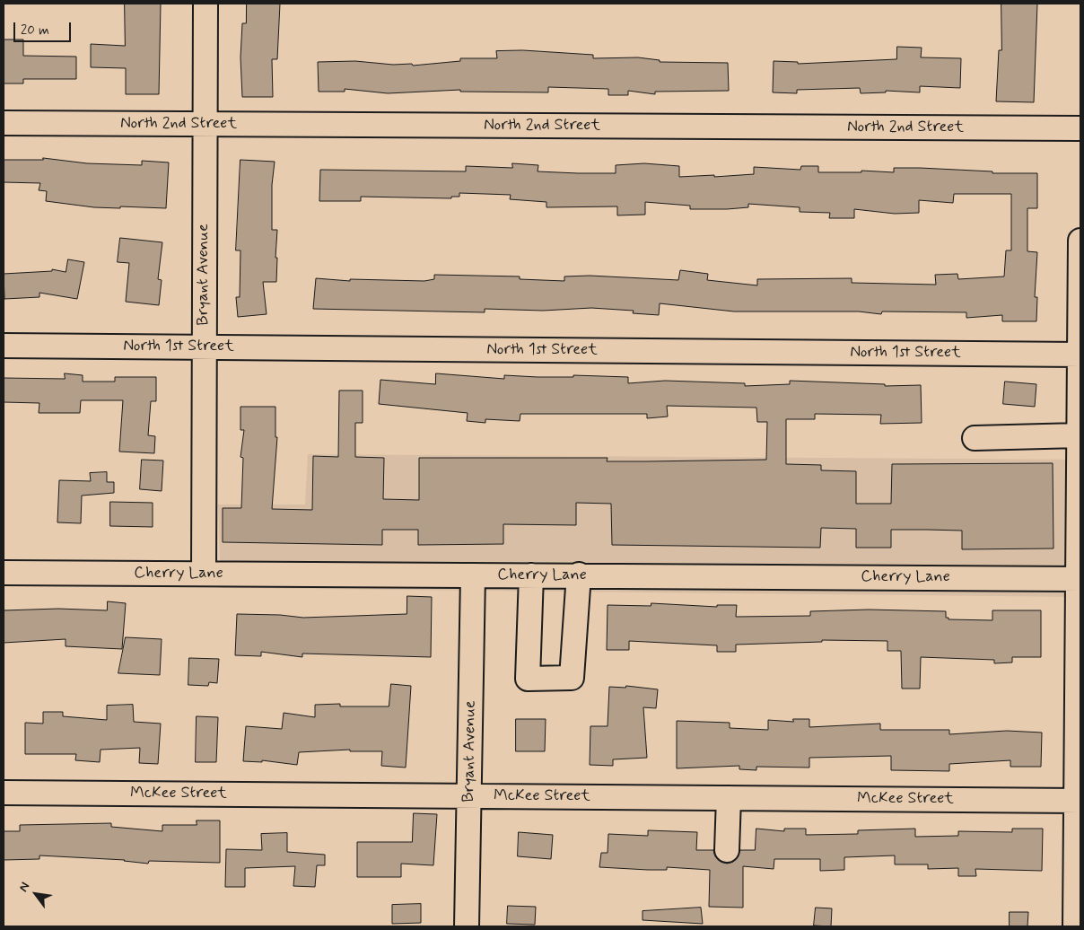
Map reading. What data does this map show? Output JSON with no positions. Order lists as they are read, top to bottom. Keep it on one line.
{"streets":{"street":["North 2nd Street","Bryant Avenue","North 1st Street","Cherry Lane","McKee Street"]},"crossings":[["North 2nd Street","Bryant Avenue"],["Bryant Avenue","North 1st Street"],["Bryant Avenue","Cherry Lane"],["Bryant Avenue","McKee Street"]],"scale_bar":"20 m","north":"top left"}
